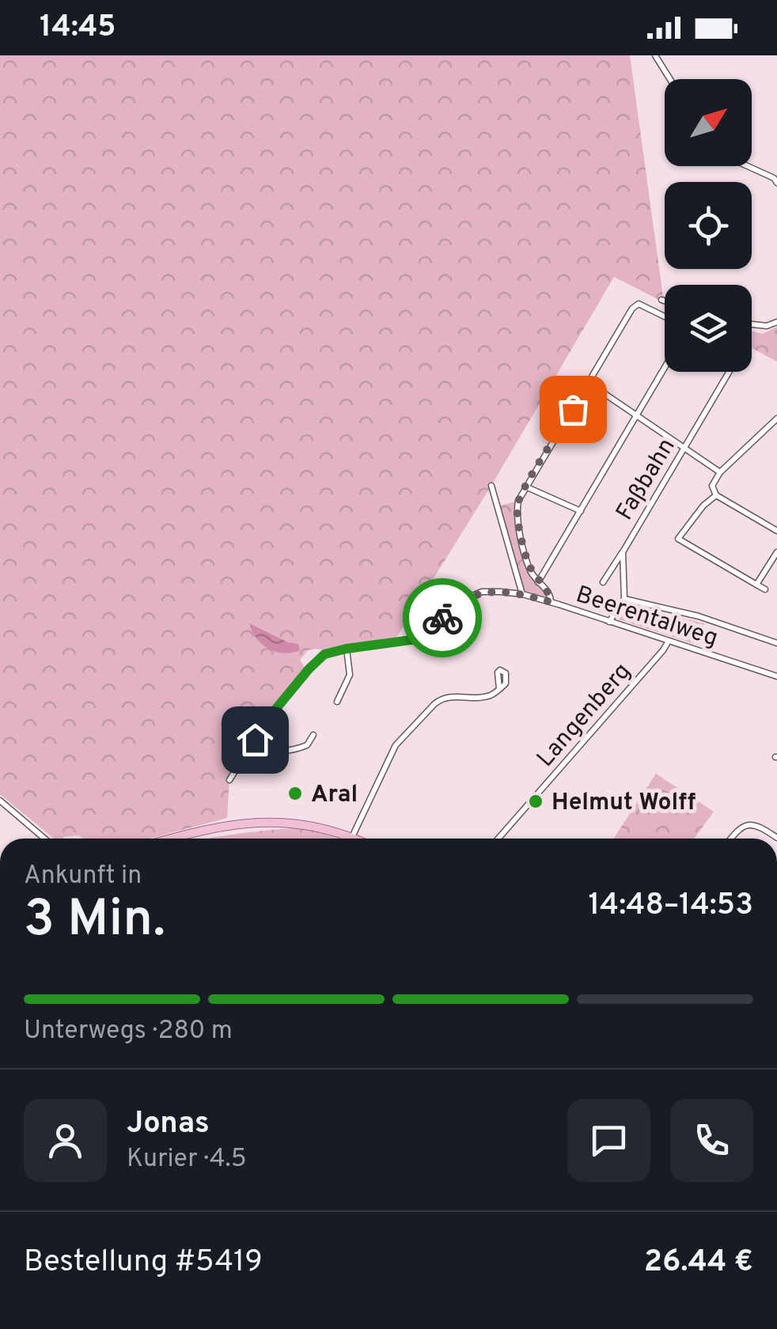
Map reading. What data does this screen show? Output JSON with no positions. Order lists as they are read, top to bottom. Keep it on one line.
{"streets":{"street":["Faßbahn","Beerentalweg","Langenberg"]},"crossings":[["Beerentalweg","Langenberg"]],"places":["Aral","Helmut Wolff"],"north":"top right","page":{"status":"14:45","heading":["3 Min.","Ankunft in","14:48–14:53"],"panel":["Jonas","Kurier · 4.5","Bestellung #5419","26.44 €"],"bar":"Unterwegs · 280 m"}}
